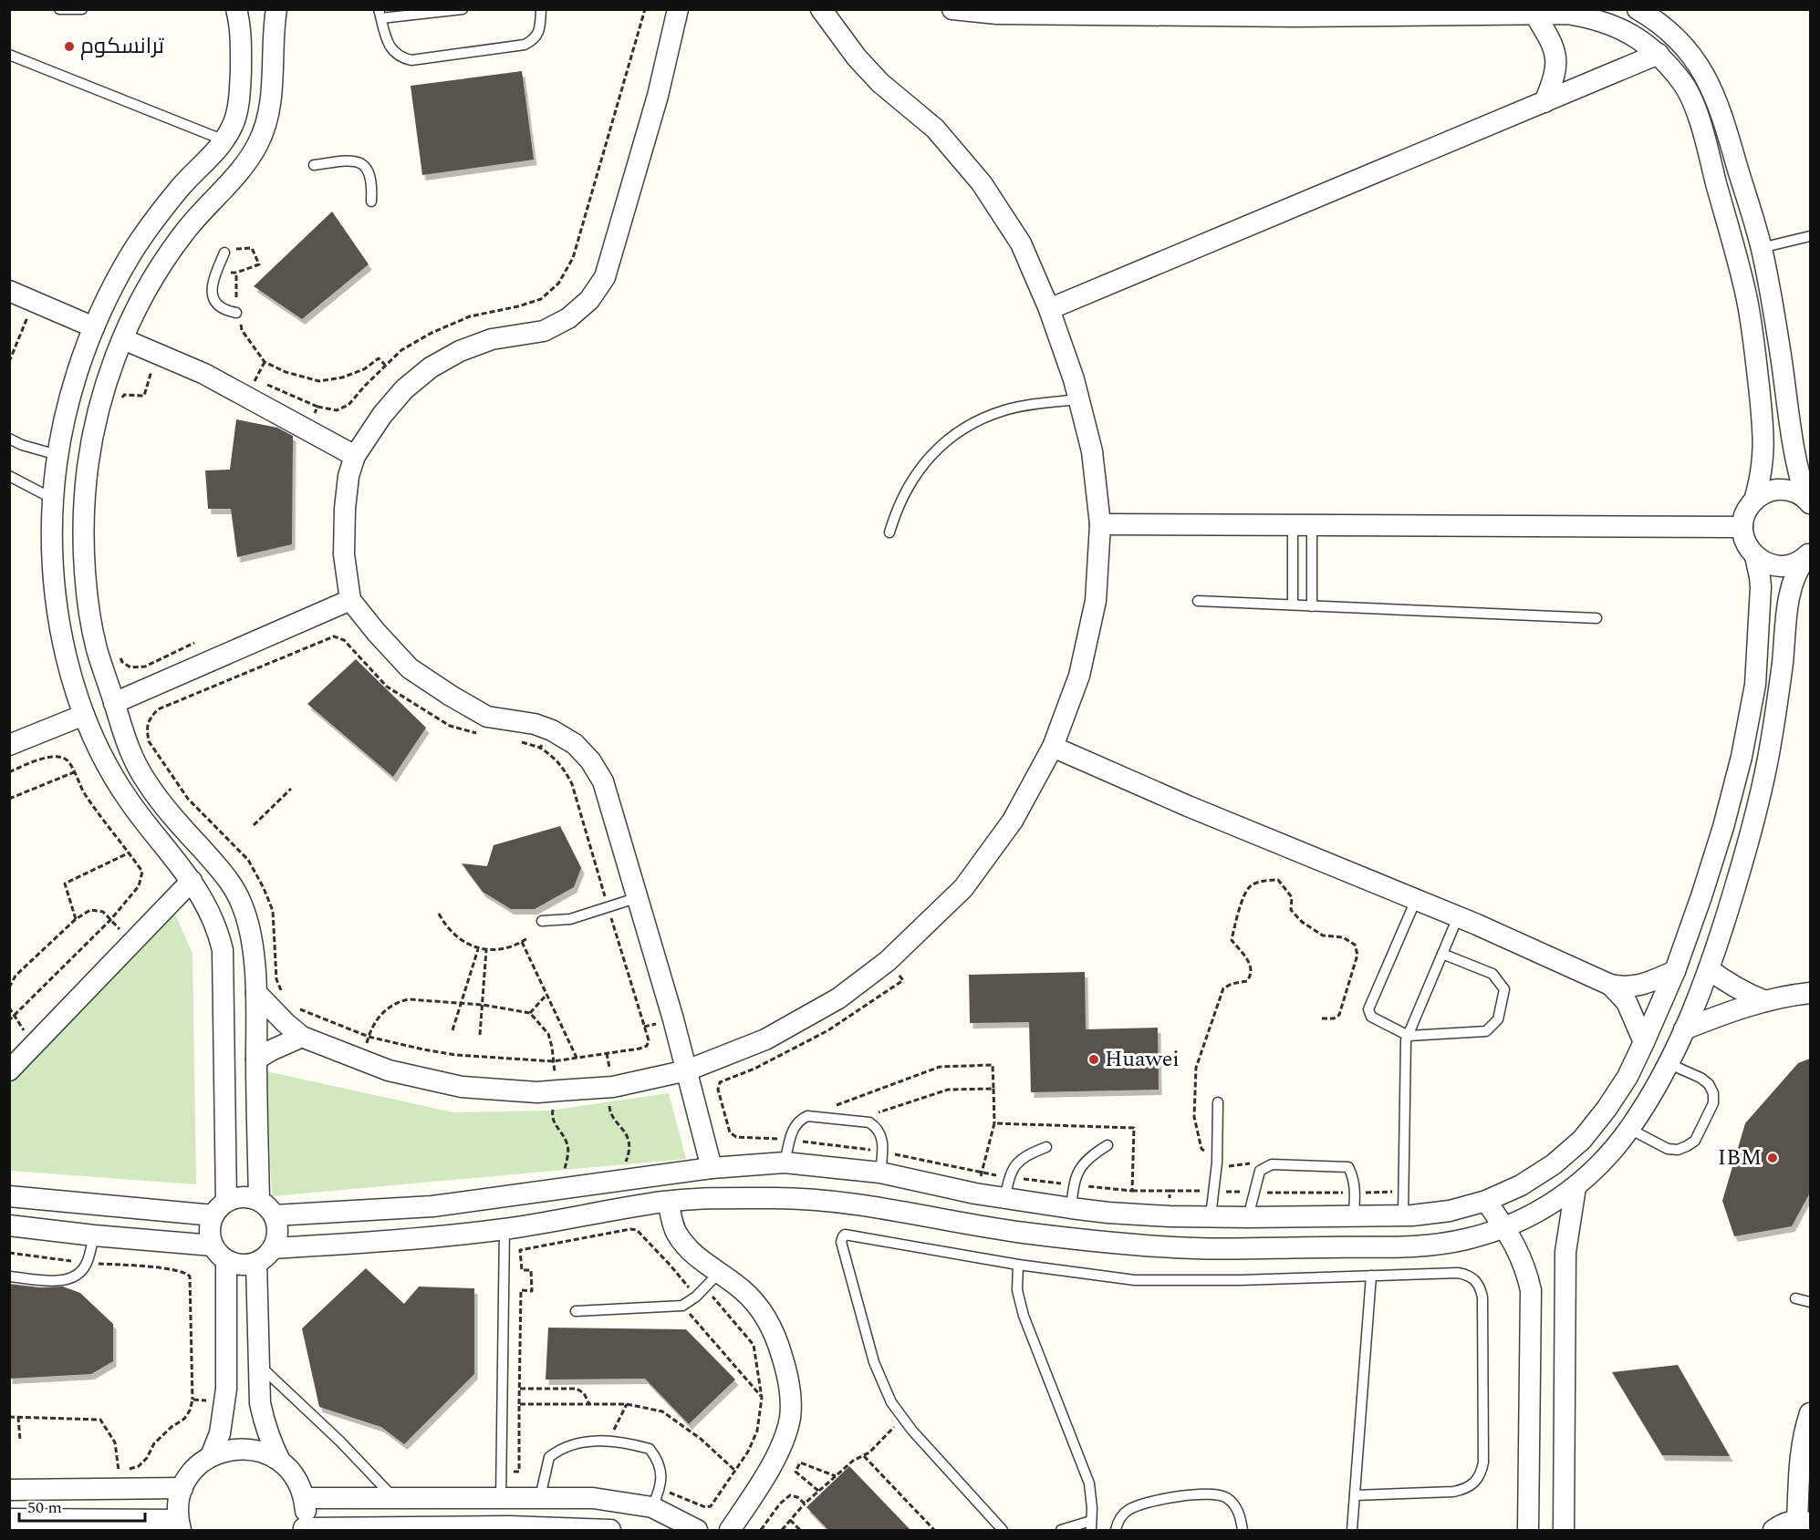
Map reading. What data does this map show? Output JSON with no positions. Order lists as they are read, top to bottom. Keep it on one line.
{"places":["ترانسكوم","Huawei","IBM"],"scale_bar":"50 m"}
